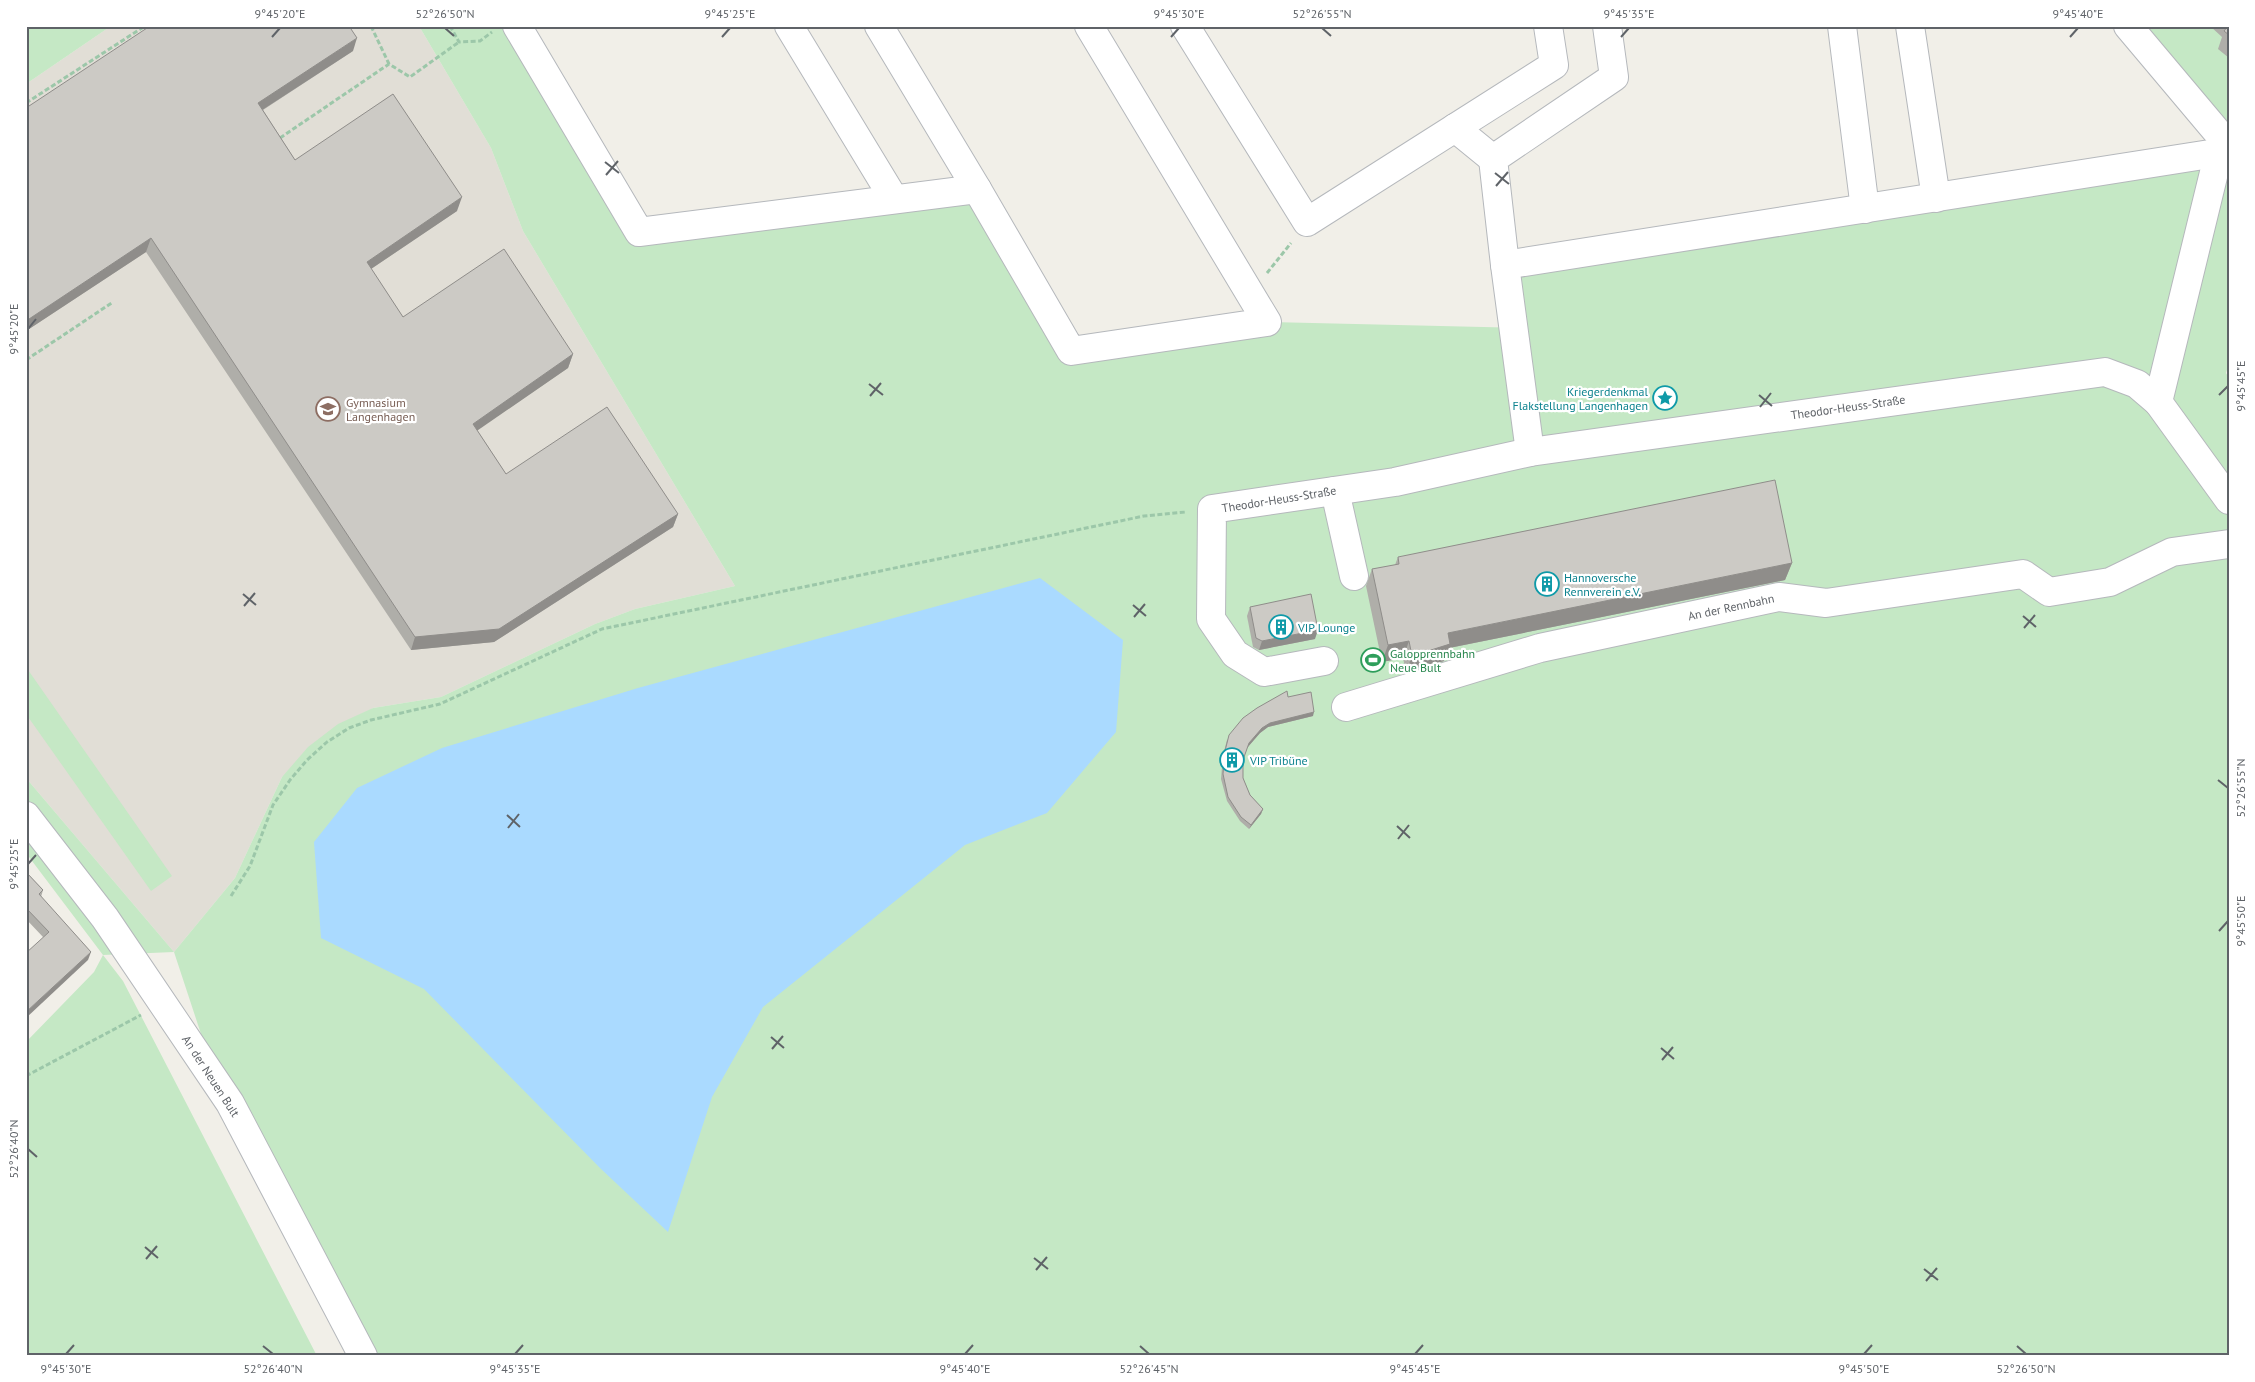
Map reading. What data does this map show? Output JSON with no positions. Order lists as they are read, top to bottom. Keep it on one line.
{"streets":{"lane":["Theodor-Heuss-Straße","An der Rennbahn","An der Neuen Bult"]},"places":{"place":["Kriegerdenkmal Flakstellung Langenhagen"],"school or university":["Gymnasium Langenhagen"],"building":["Hannoversche Rennverein e.V.","VIP Lounge","VIP Tribüne"],"sports":["Galopprennbahn Neue Bult"]},"coordinates":["9°45'20\"E","52°26'50\"N","9°45'25\"E","9°45'30\"E","52°26'55\"N","9°45'35\"E","9°45'40\"E","9°45'45\"E","9°45'50\"E","52°26'40\"N","52°26'45\"N"]}
